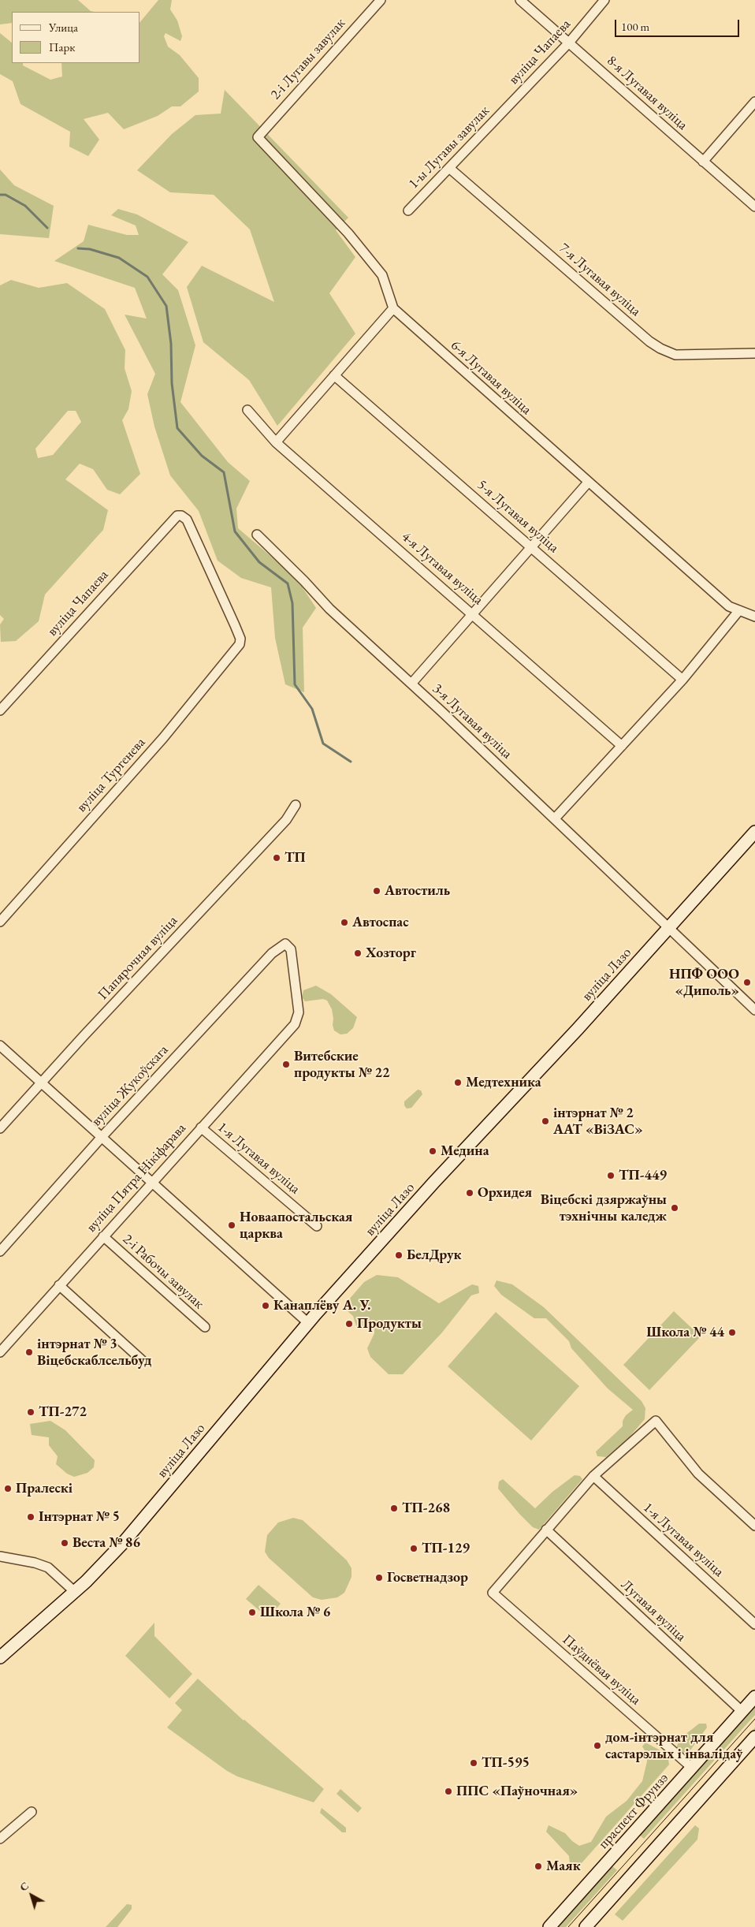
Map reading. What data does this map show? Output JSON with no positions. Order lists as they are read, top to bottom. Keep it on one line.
{"streets":{"street":["вуліца Чапаева","2-і Лугавы завулак","8-я Лугавая вуліца","1-ы Лугавы завулак","7-я Лугавая вуліца","6-я Лугавая вуліца","5-я Лугавая вуліца","4-я Лугавая вуліца","3-я Лугавая вуліца","вуліца Тургенева","Папярочная вуліца","вуліца Лазо","вуліца Жукоўскага","1-я Лугавая вуліца","вуліца Пятра Нікіфарава","2-і Рабочы завулак","Лугавая вуліца","Паўднёвая вуліца","праспект Фрунзэ"]},"crossings":[["вуліца Чапаева","8-я Лугавая вуліца"],["вуліца Чапаева","1-ы Лугавы завулак"],["вуліца Чапаева","вуліца Тургенева"],["2-і Лугавы завулак","6-я Лугавая вуліца"],["1-ы Лугавы завулак","7-я Лугавая вуліца"],["3-я Лугавая вуліца","вуліца Лазо"],["вуліца Жукоўскага","вуліца Пятра Нікіфарава"],["1-я Лугавая вуліца","вуліца Пятра Нікіфарава"],["вуліца Пятра Нікіфарава","2-і Рабочы завулак"],["Лугавая вуліца","Паўднёвая вуліца"],["Лугавая вуліца","праспект Фрунзэ"],["Паўднёвая вуліца","праспект Фрунзэ"]],"places":["ТП","Автостиль","Автоспас","Хозторг","НПФ ООО «Диполь»","Витебские продукты № 22","Медтехника","інтэрнат № 2 ААТ «ВіЗАС»","Медина","ТП-449","Орхидея","Віцебскі дзяржаўны тэхнічны каледж","Новаапостальская царква","БелДрук","Канаплёву А. У.","Продукты","Школа № 44","інтэрнат № 3 Віцебскаблсельбуд","ТП-272","Пралескі","ТП-268","Інтэрнат № 5","Веста № 86","ТП-129","Госветнадзор","Школа № 6","дом-інтэрнат для састарэлых і інвалідаў","ТП-595","ППС «Паўночная»","Маяк"],"legend":["Улица","Парк"],"scale_bar":"100 m","north":"top left"}
